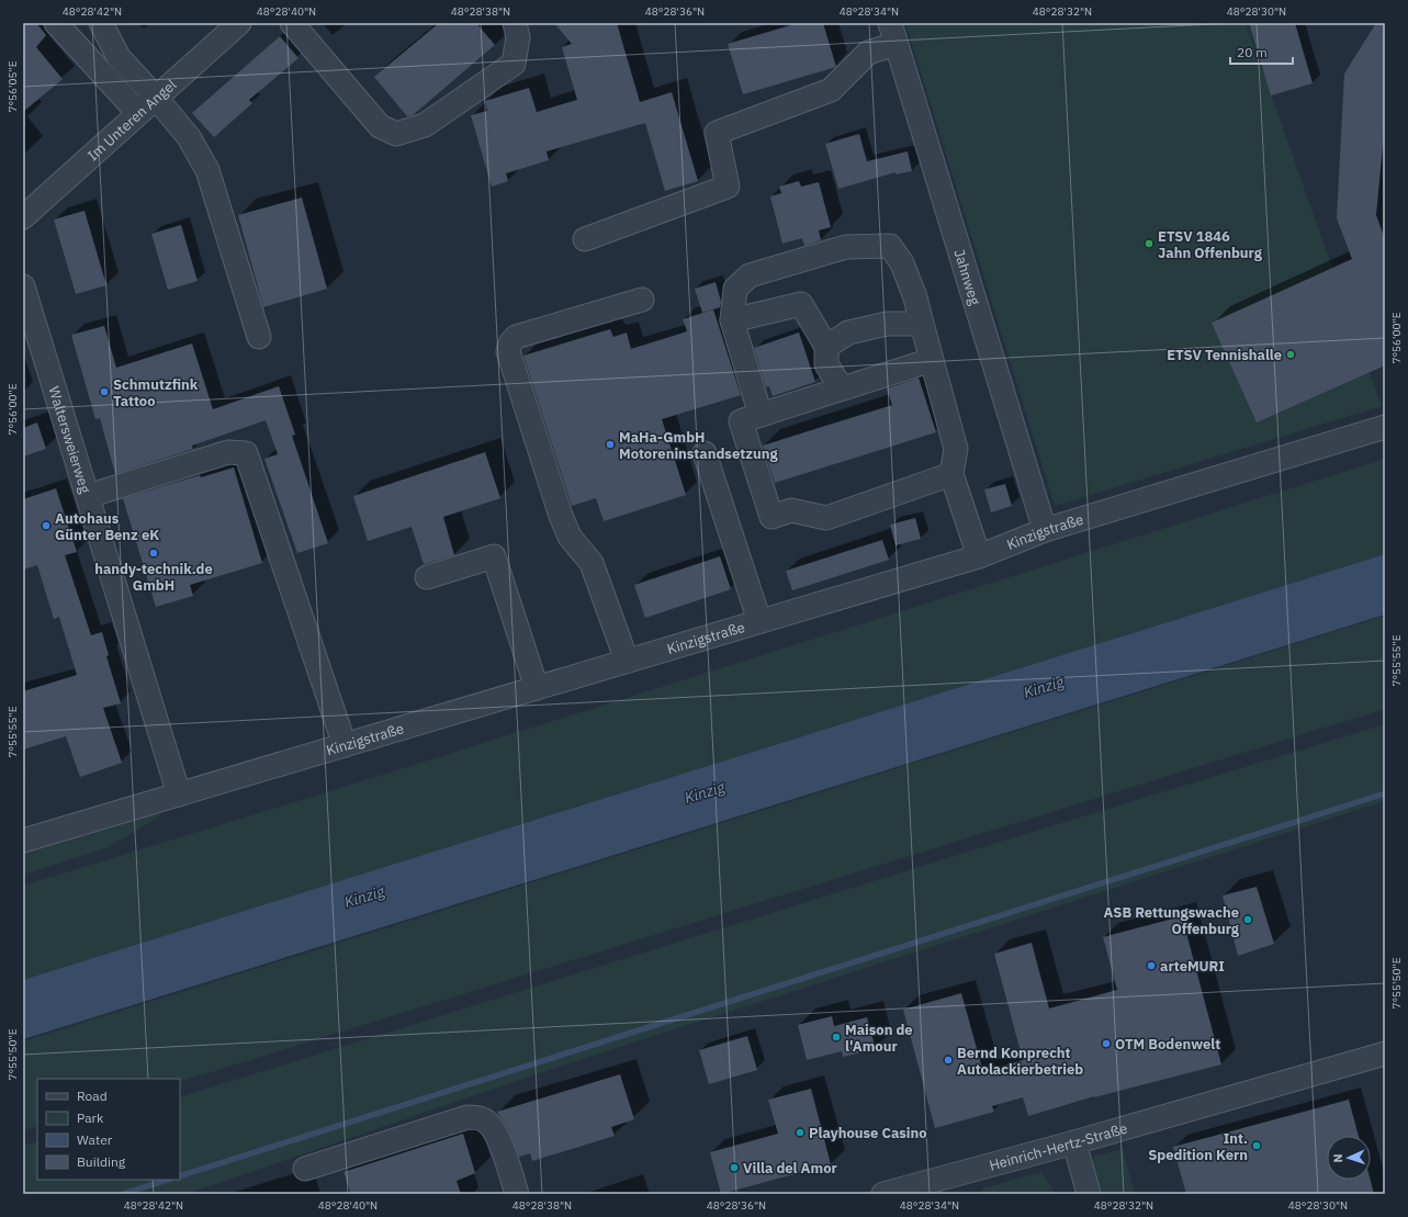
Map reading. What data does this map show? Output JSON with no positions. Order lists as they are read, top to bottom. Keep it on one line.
{"streets":{"street":["Im Unteren Angel","Jahnweg","Waltersweierweg","Kinzigstraße","Heinrich-Hertz-Straße"]},"crossings":[["Jahnweg","Kinzigstraße"],["Waltersweierweg","Kinzigstraße"]],"water":["Kinzig"],"places":["ETSV 1846 Jahn Offenburg","ETSV Tennishalle","Schmutzfink Tattoo","MaHa-GmbH Motoreninstandsetzung","Autohaus Günter Benz eK","handy-technik.de GmbH","ASB Rettungswache Offenburg","arteMURI","Maison de l'Amour","OTM Bodenwelt","Bernd Konprecht Autolackierbetrieb","Playhouse Casino","Int. Spedition Kern","Villa del Amor"],"legend":["Road","Park","Water","Building"],"scale_bar":"20 m","north":"left","coordinates":["48°28'42\"N","48°28'40\"N","48°28'38\"N","48°28'36\"N","48°28'34\"N","48°28'32\"N","48°28'30\"N","7°56'05\"E","7°56'00\"E","7°55'55\"E","7°55'50\"E"]}
